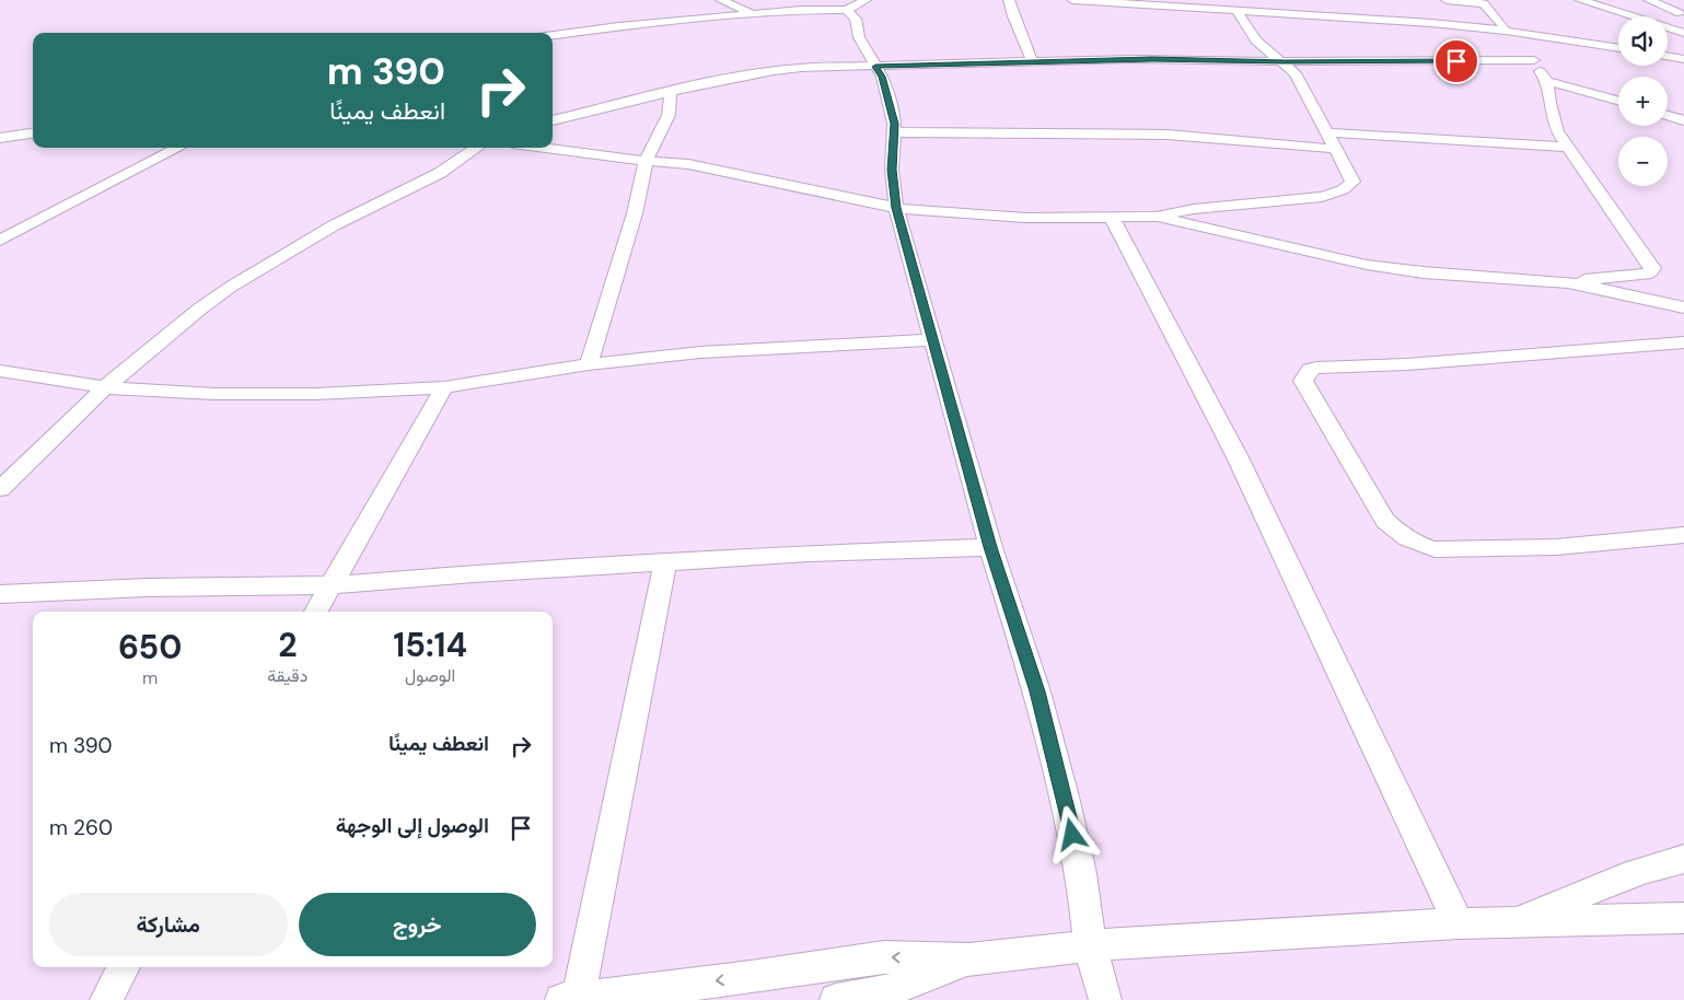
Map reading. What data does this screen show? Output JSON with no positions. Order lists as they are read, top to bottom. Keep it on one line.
{"page":{"map_buttons":["+","−"],"turn":["390 m","انعطف يمينًا"],"eta":["15:14","الوصول","2","دقيقة","650","m"],"list":[{"name":"انعطف يمينًا","value":"390 m"},{"name":"الوصول إلى الوجهة","value":"260 m"}],"buttons":["خروج","مشاركة"]}}
